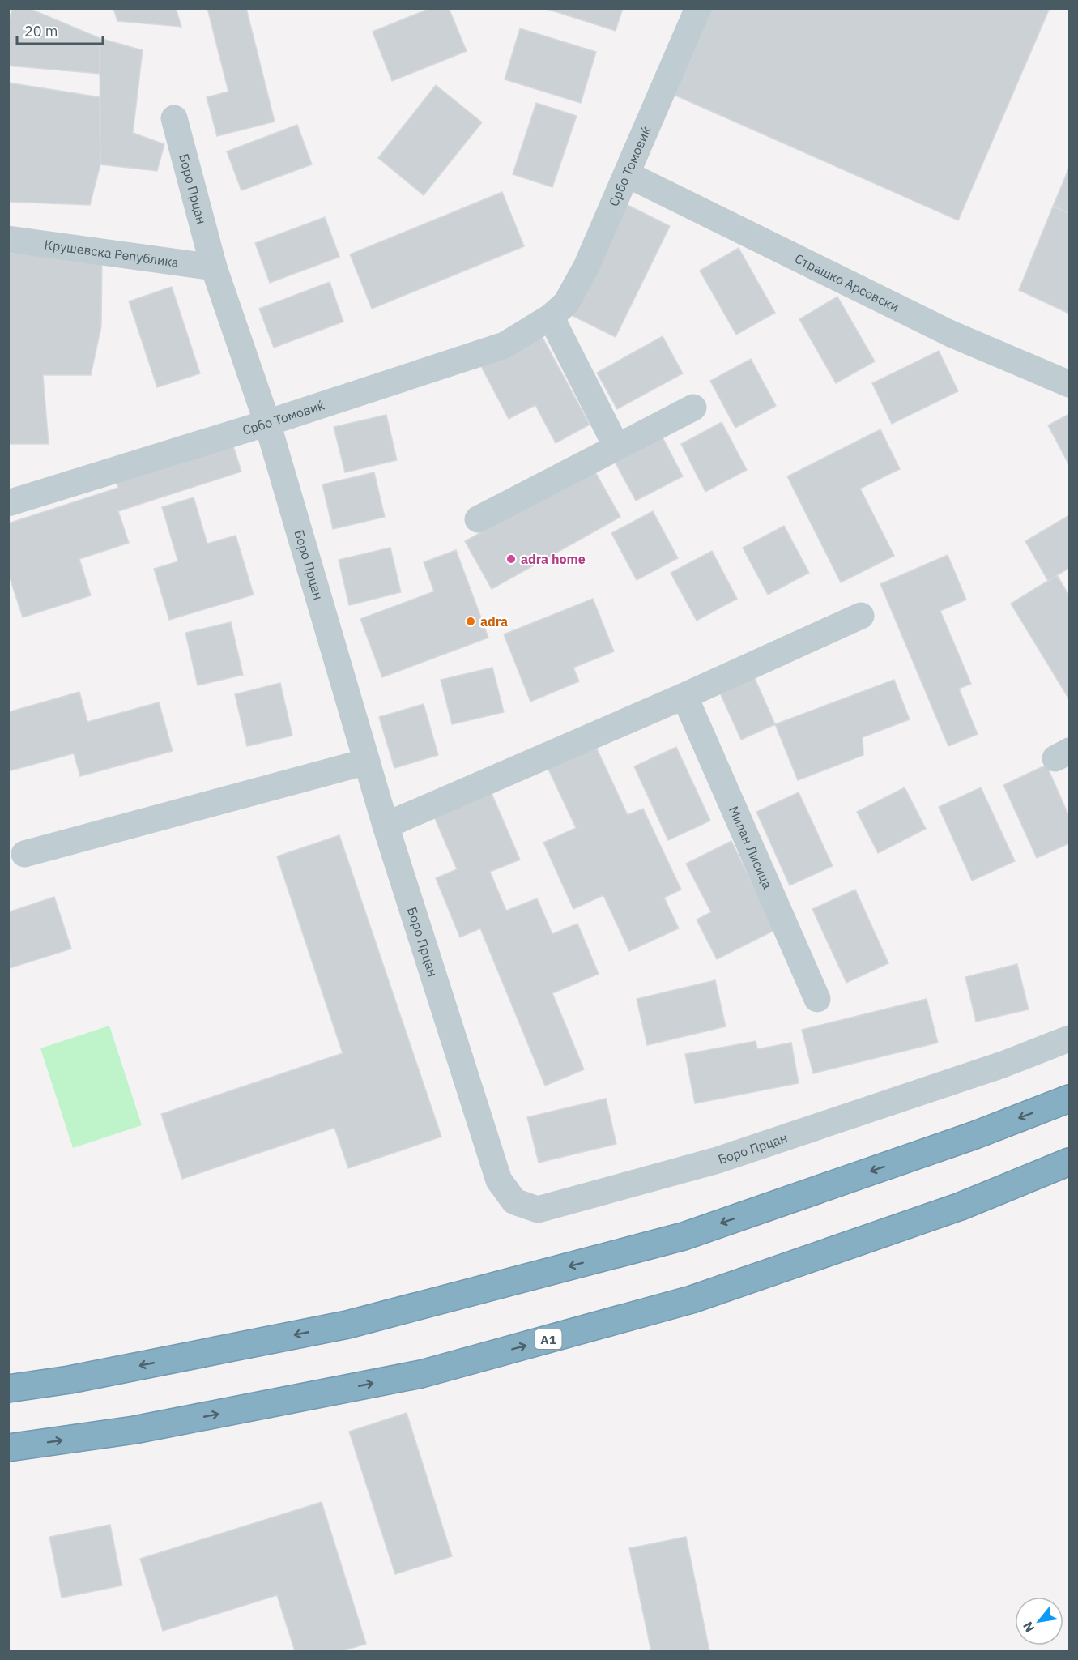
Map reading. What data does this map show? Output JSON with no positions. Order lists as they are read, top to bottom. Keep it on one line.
{"streets":{"highway":["A1"],"street":["Србо Томовиќ","Боро Прцан","Крушевска Република","Страшко Арсовски","Милан Лисица"]},"crossings":[["Србо Томовиќ","Боро Прцан"],["Србо Томовиќ","Страшко Арсовски"],["Боро Прцан","Крушевска Република"]],"places":["adra home","adra"],"scale_bar":"20 m","north":"bottom left"}
